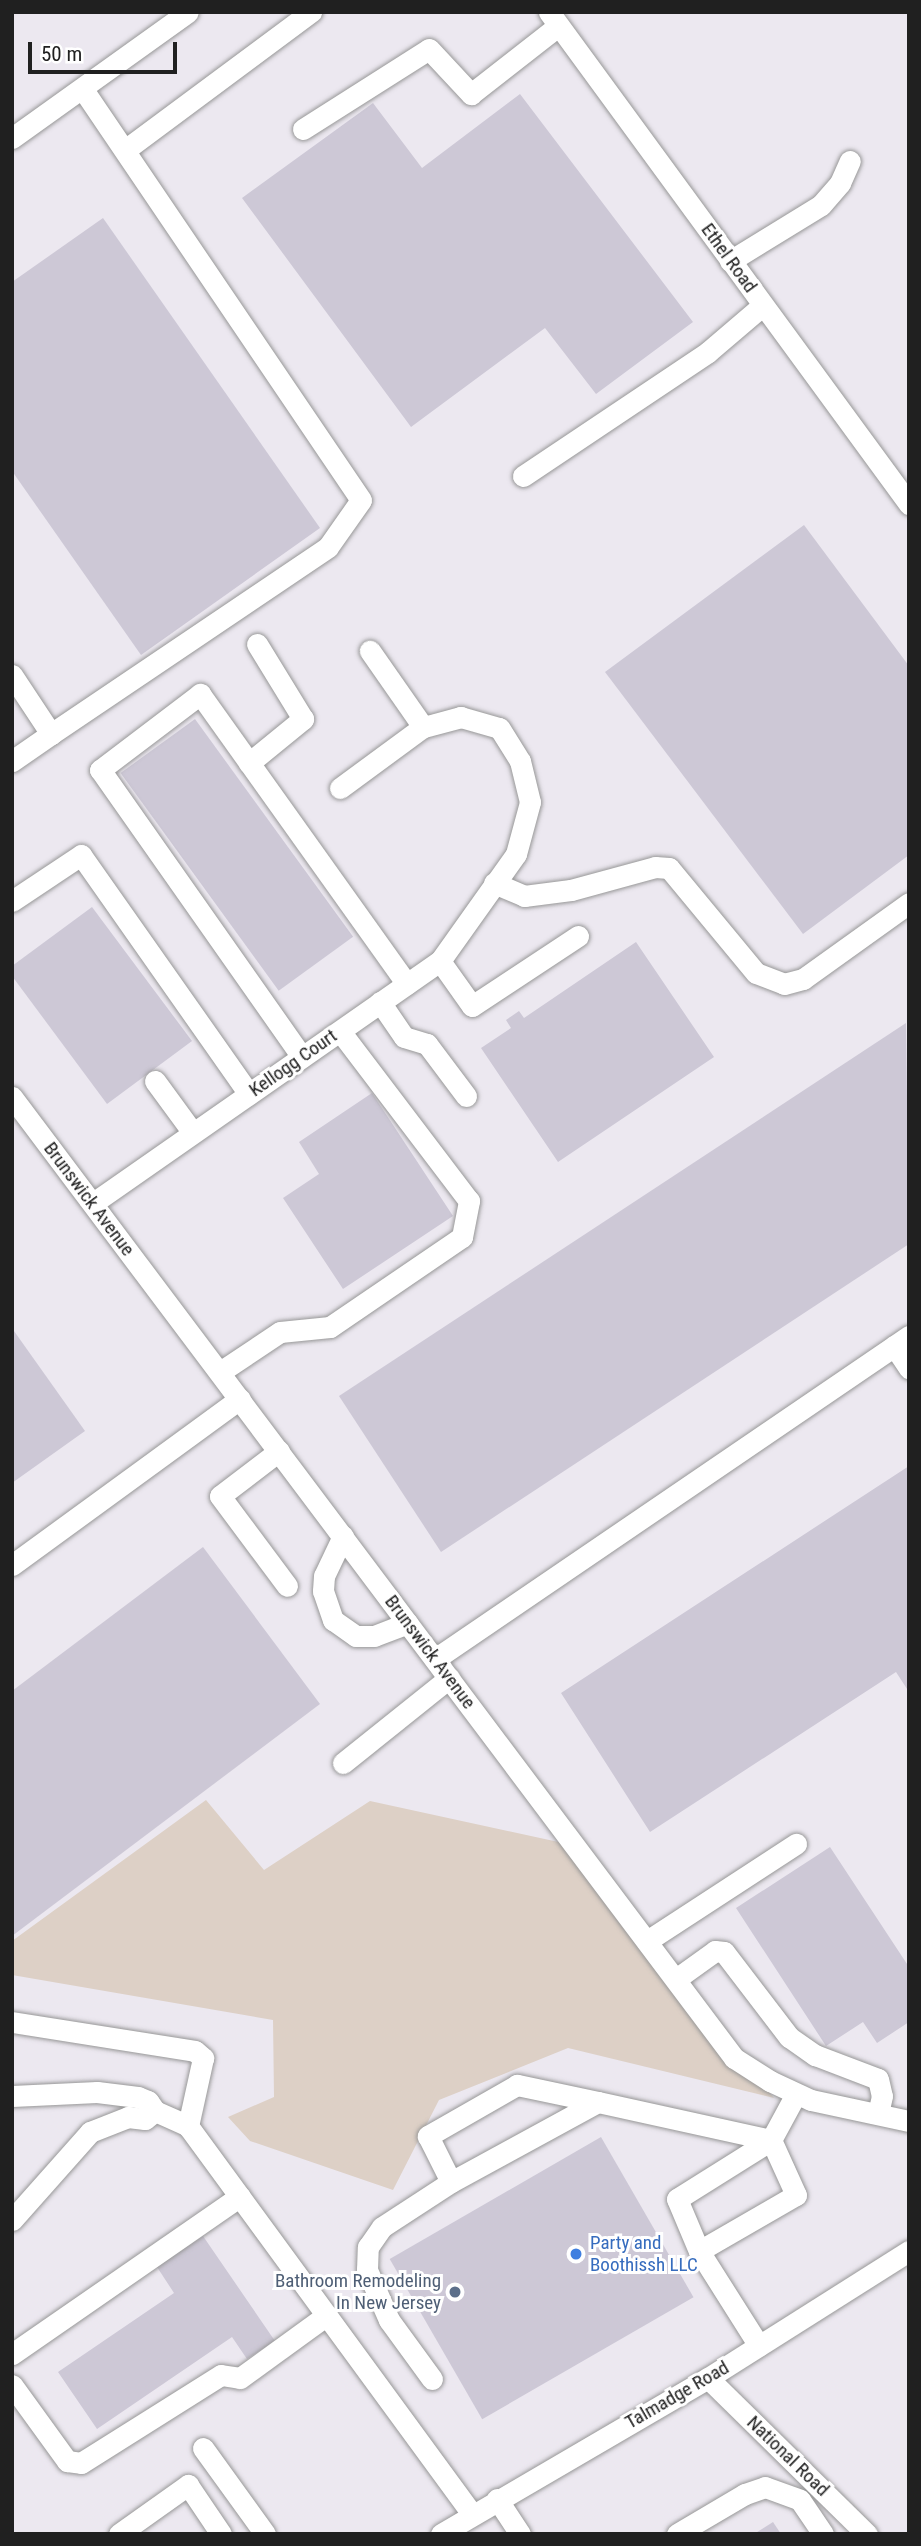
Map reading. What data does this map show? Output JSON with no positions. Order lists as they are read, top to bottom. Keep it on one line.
{"streets":{"street":["Ethel Road","Kellogg Court","Brunswick Avenue","Talmadge Road","National Road"]},"crossings":[["Kellogg Court","Brunswick Avenue"],["Talmadge Road","National Road"]],"places":["Party and Boothissh LLC","Bathroom Remodeling In New Jersey"],"scale_bar":"50 m"}
